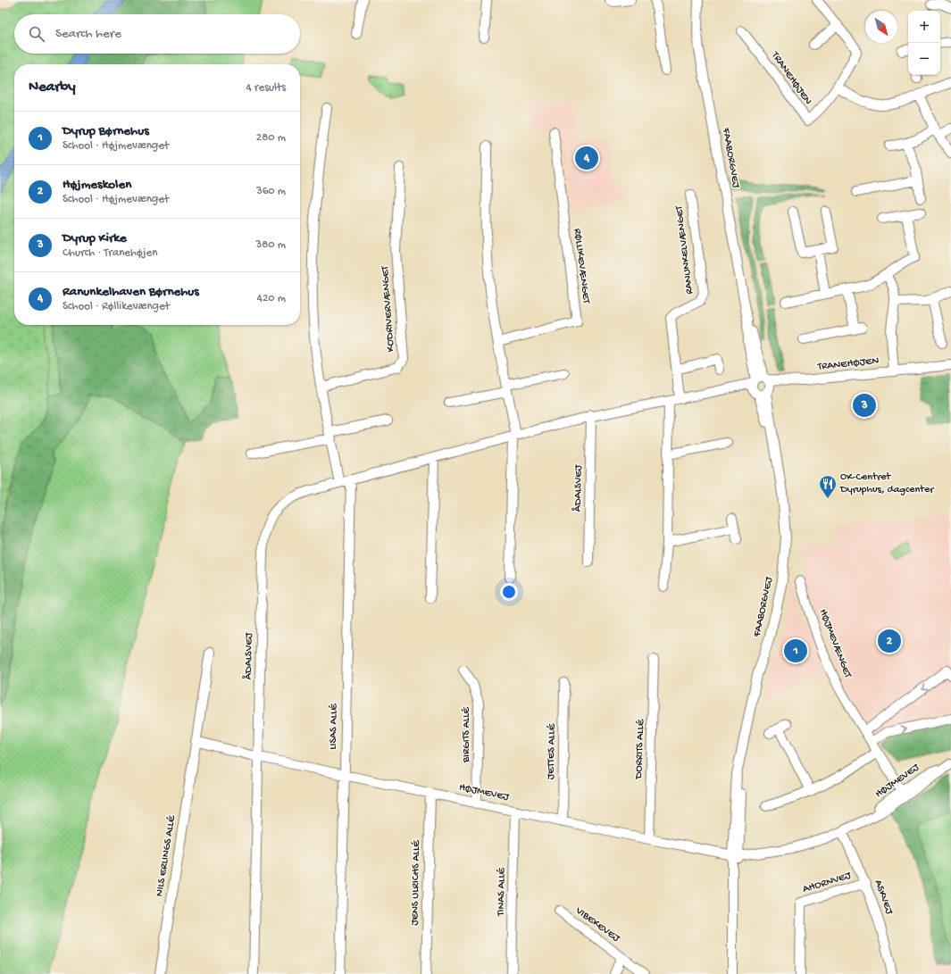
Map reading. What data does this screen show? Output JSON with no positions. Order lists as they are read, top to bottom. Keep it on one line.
{"streets":{"street":["TRANEHØJEN","FAABORGVEJ","RANUNKELVÆNGET","RØLLIKEVÆNGET","KODRIVERVÆNGET","ÅDALSVEJ","HØJMEVÆNGET","LISAS ALLÉ","BIRGITS ALLÉ","DORRITS ALLÉ","JETTES ALLÉ","HØJMEVEJ","NILS ERLINGS ALLÉ","JENS ULRICHS ALLÉ","AHORNVEJ","TINAS ALLÉ","ASKVEJ","VIBEKEVEJ"]},"crossings":[["TRANEHØJEN","FAABORGVEJ"],["TRANEHØJEN","ÅDALSVEJ"],["FAABORGVEJ","ÅDALSVEJ"],["FAABORGVEJ","HØJMEVEJ"],["RANUNKELVÆNGET","ÅDALSVEJ"],["ÅDALSVEJ","LISAS ALLÉ"],["ÅDALSVEJ","HØJMEVEJ"],["HØJMEVÆNGET","HØJMEVEJ"],["LISAS ALLÉ","HØJMEVEJ"],["BIRGITS ALLÉ","HØJMEVEJ"],["DORRITS ALLÉ","HØJMEVEJ"],["JETTES ALLÉ","HØJMEVEJ"],["HØJMEVEJ","JENS ULRICHS ALLÉ"],["HØJMEVEJ","TINAS ALLÉ"],["HØJMEVEJ","ASKVEJ"],["AHORNVEJ","ASKVEJ"]],"places":{"restaurant":["OK-Centret Dyruphus, dagcenter"]},"north":"bottom right","page":{"map_buttons":["+","−"],"search":"Search here","heading":["Nearby","4 results"],"list":[{"mark":"1","name":"Dyrup Børnehus","note":"School · Højmevænget","value":"280 m"},{"mark":"2","name":"Højmeskolen","note":"School · Højmevænget","value":"360 m"},{"mark":"3","name":"Dyrup Kirke","note":"Church · Tranehøjen","value":"380 m"},{"mark":"4","name":"Ranunkelhaven Børnehus","note":"School · Røllikevænget","value":"420 m"}],"pins":["4","3","2","1"]}}
